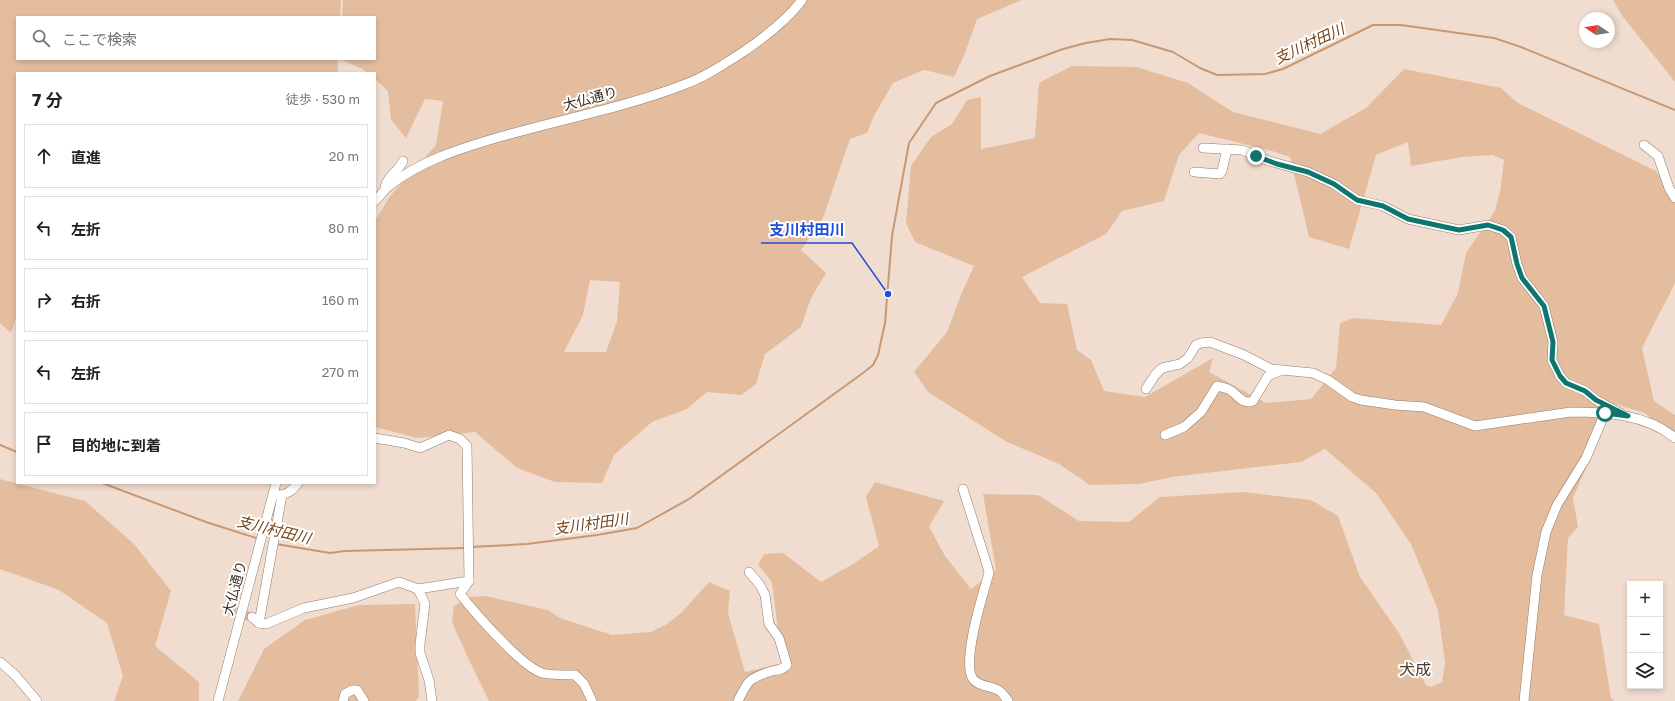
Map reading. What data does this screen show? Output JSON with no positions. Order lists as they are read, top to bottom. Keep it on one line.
{"streets":{"street":["大仏通り"]},"districts":["犬成"],"water":["支川村田川"],"places":["支川村田川"],"north":"left","page":{"search":"ここで検索","heading":["7 分","徒歩 · 530 m"],"list":[["直進","20 m"],["左折","80 m"],["右折","160 m"],["左折","270 m"],"目的地に到着"],"map_buttons":["+","−"]}}
